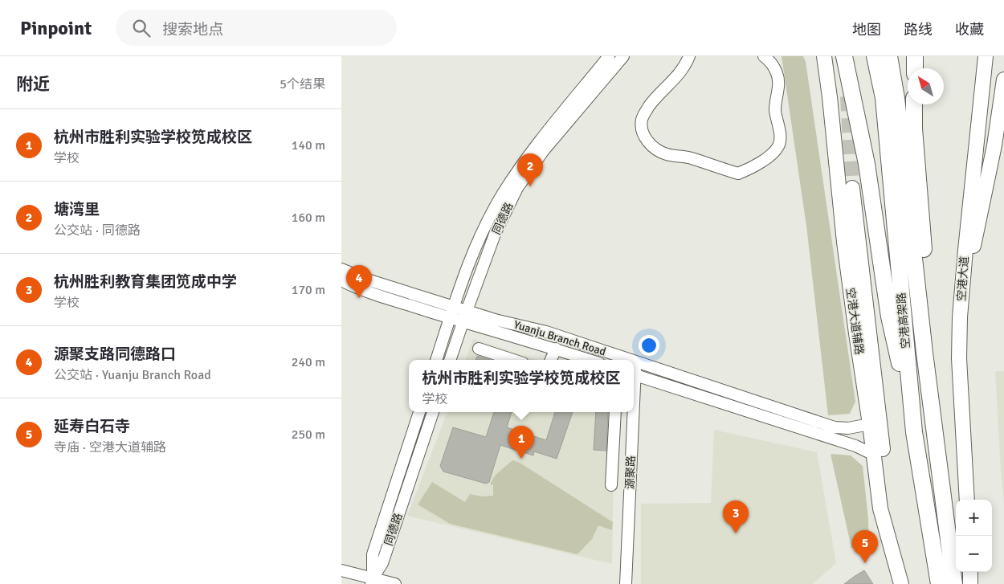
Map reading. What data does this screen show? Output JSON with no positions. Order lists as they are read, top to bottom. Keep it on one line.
{"streets":{"highway":["空港高架路"],"main road":["空港大道","空港大道辅路"],"street":["同德路","Yuanju Branch Road","源聚路"]},"crossings":[["同德路","Yuanju Branch Road"],["空港大道辅路","Yuanju Branch Road"],["Yuanju Branch Road","源聚路"]],"north":"top left","page":{"header":"Pinpoint","search":"搜索地点","nav":["地图","路线","收藏"],"heading":["附近","5个结果"],"list":[{"mark":"1","name":"杭州市胜利实验学校笕成校区","note":"学校","value":"140 m"},{"mark":"2","name":"塘湾里","note":"公交站 · 同德路","value":"160 m"},{"mark":"3","name":"杭州胜利教育集团笕成中学","note":"学校","value":"170 m"},{"mark":"4","name":"源聚支路同德路口","note":"公交站 · Yuanju Branch Road","value":"240 m"},{"mark":"5","name":"延寿白石寺","note":"寺庙 · 空港大道辅路","value":"250 m"}],"pins":["2","4","1","3","5"],"popup":["杭州市胜利实验学校笕成校区","学校"],"map_buttons":["+","−"]}}
